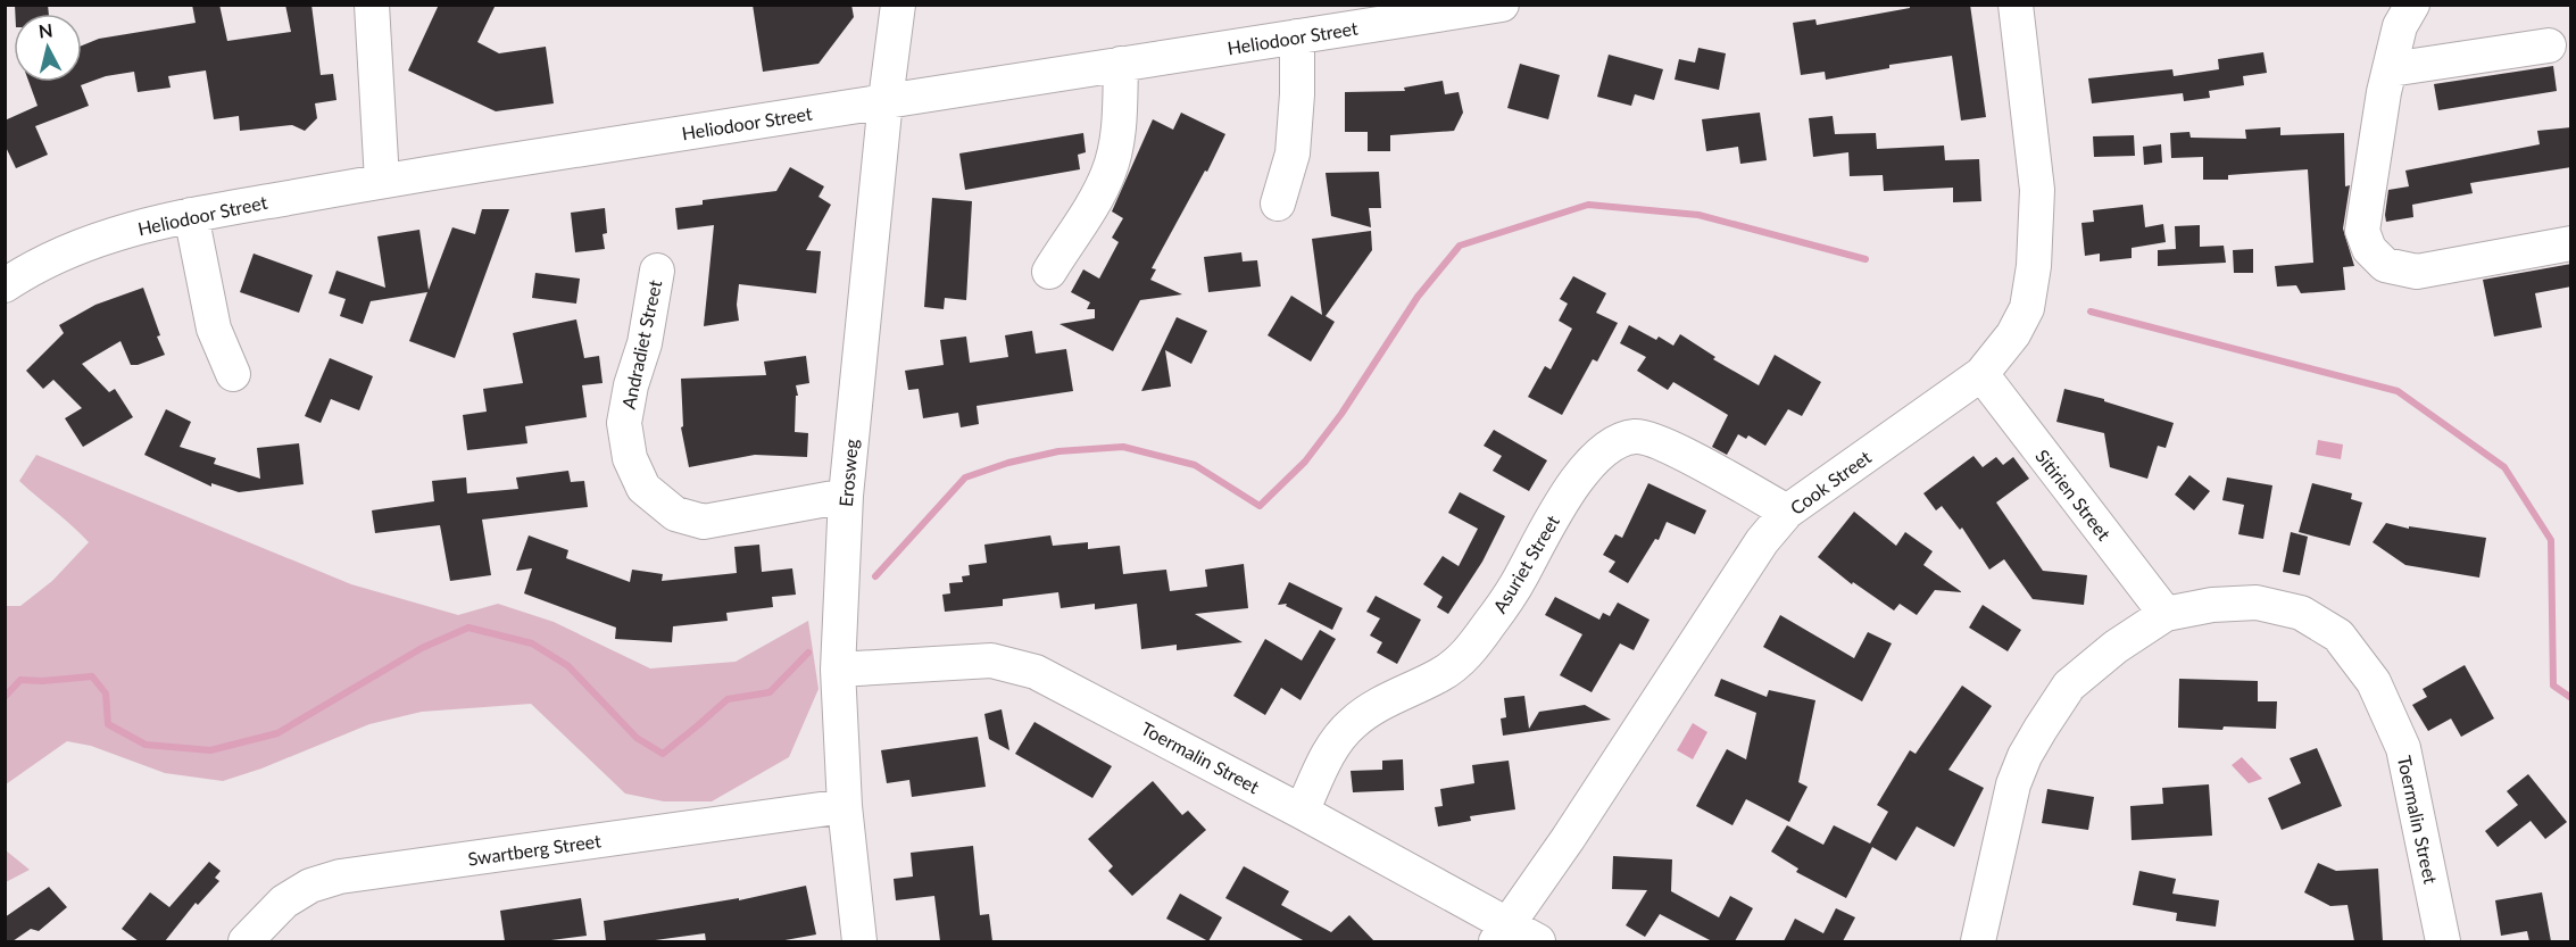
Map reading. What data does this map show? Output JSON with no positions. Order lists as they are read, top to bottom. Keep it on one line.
{"streets":{"street":["Heliodoor Street","Andradiet Street","Erosweg","Cook Street","Sitirien Street","Asuriet Street","Toermalin Street","Swartberg Street"]},"crossings":[["Heliodoor Street","Erosweg"],["Andradiet Street","Erosweg"],["Erosweg","Toermalin Street"],["Erosweg","Swartberg Street"],["Cook Street","Sitirien Street"],["Cook Street","Asuriet Street"],["Cook Street","Toermalin Street"],["Sitirien Street","Toermalin Street"],["Asuriet Street","Toermalin Street"]],"north":"top"}
